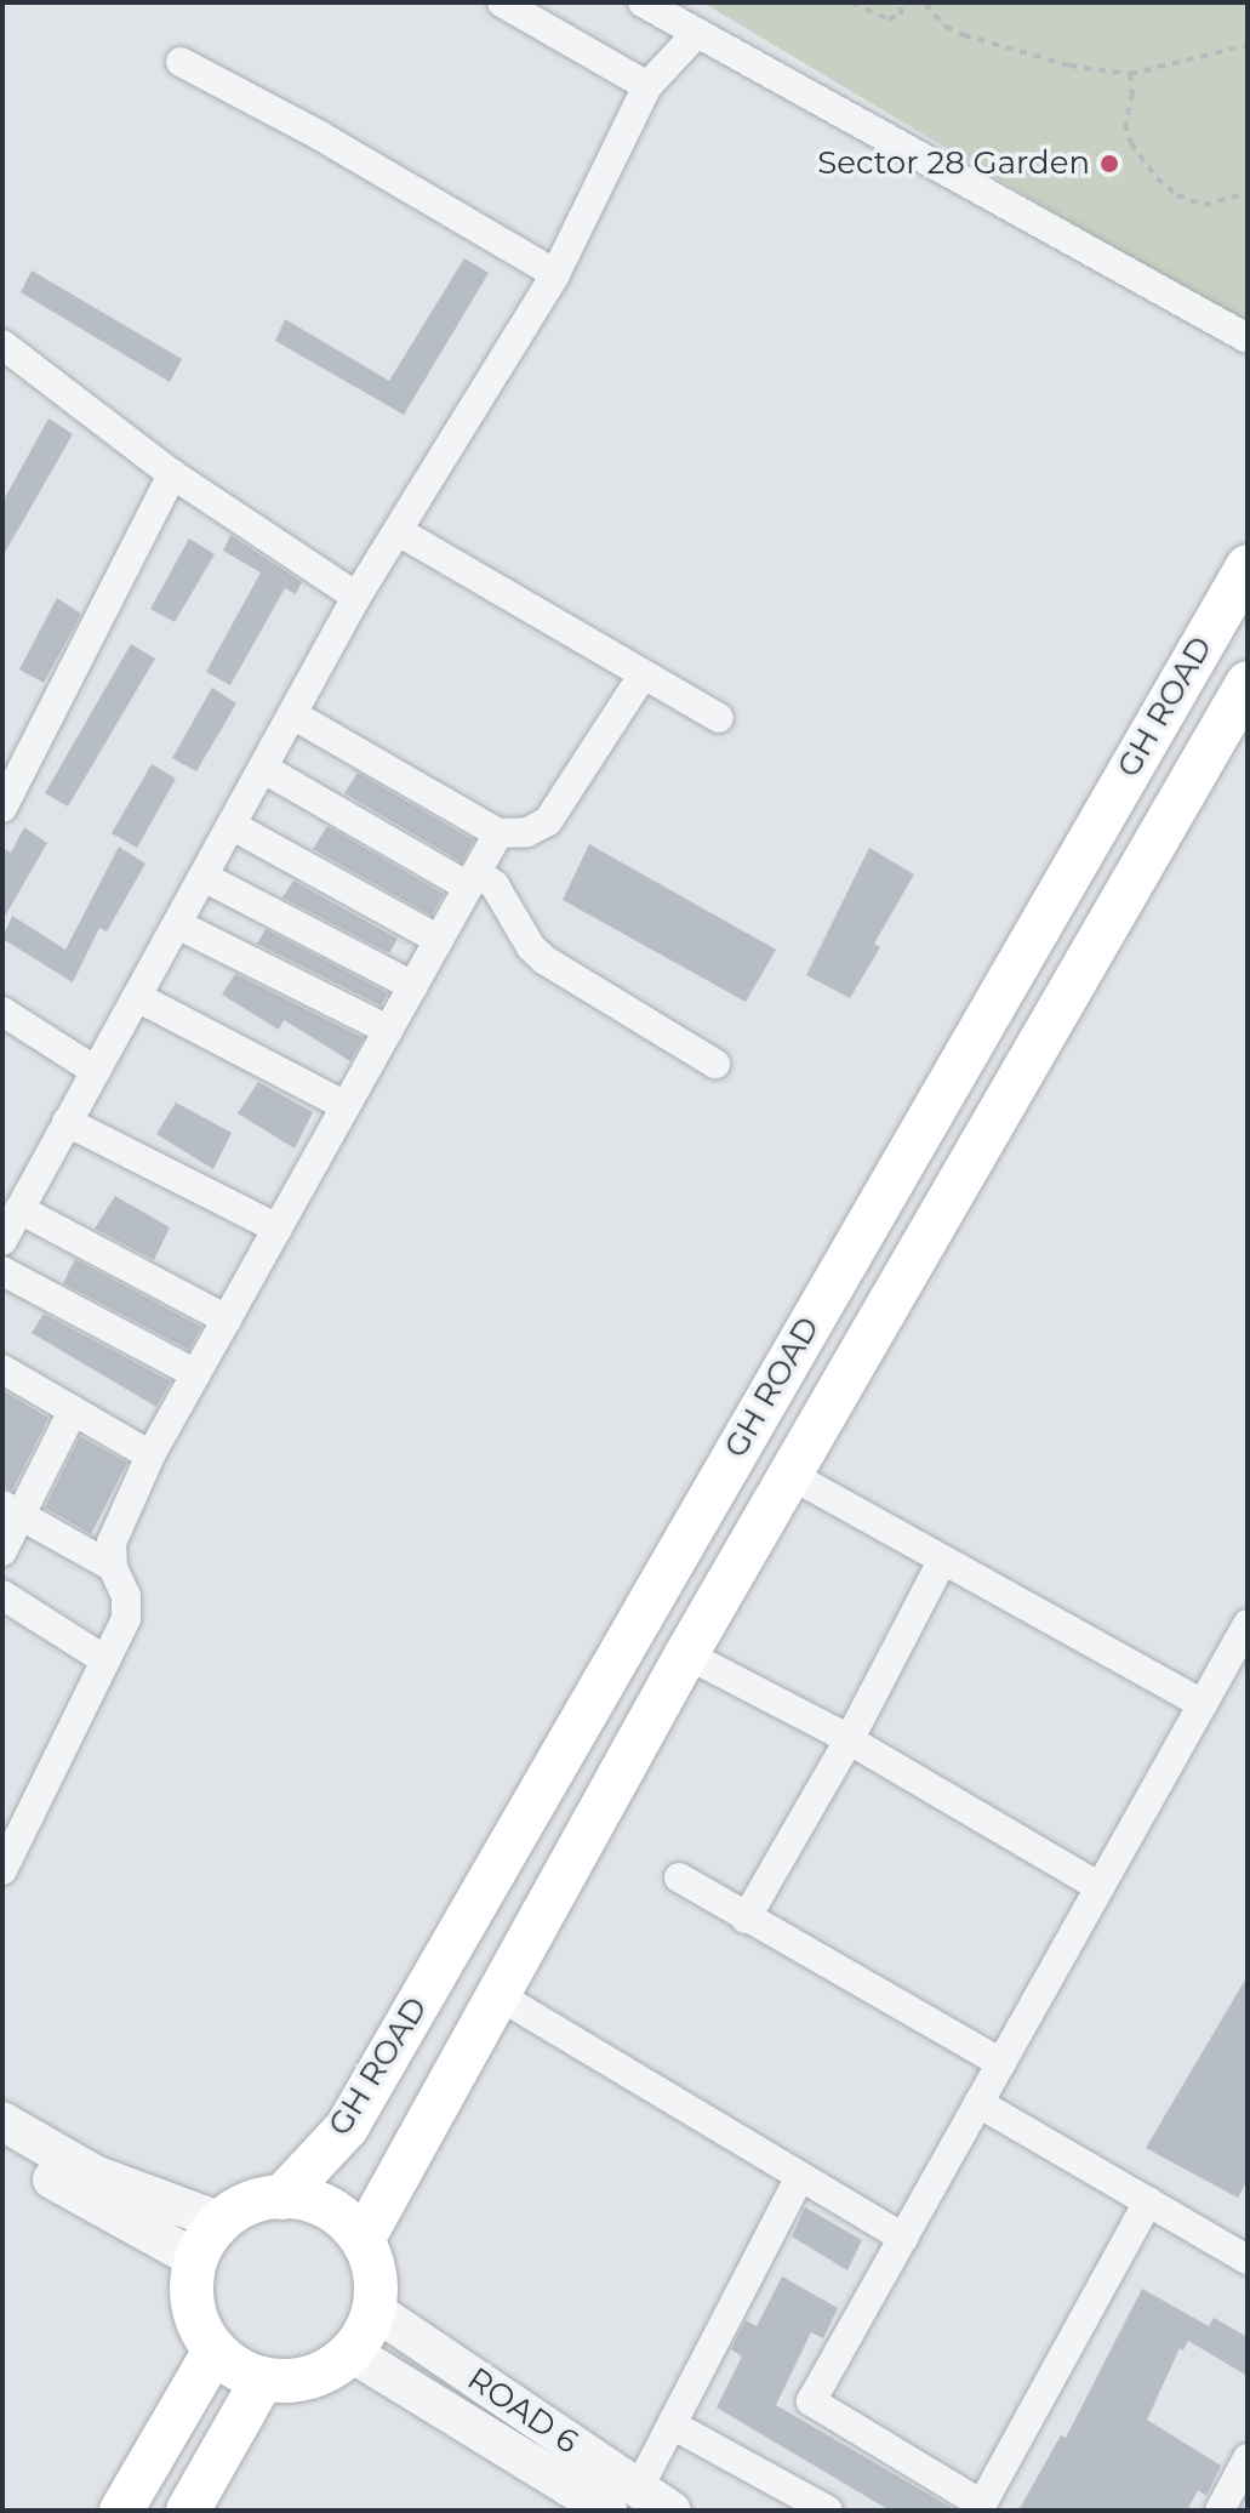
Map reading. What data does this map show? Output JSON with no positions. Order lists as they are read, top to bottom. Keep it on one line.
{"streets":{"main road":["GH ROAD"],"street":["ROAD 6"]},"crossings":[["GH ROAD","ROAD 6"]],"places":["Sector 28 Garden"]}
